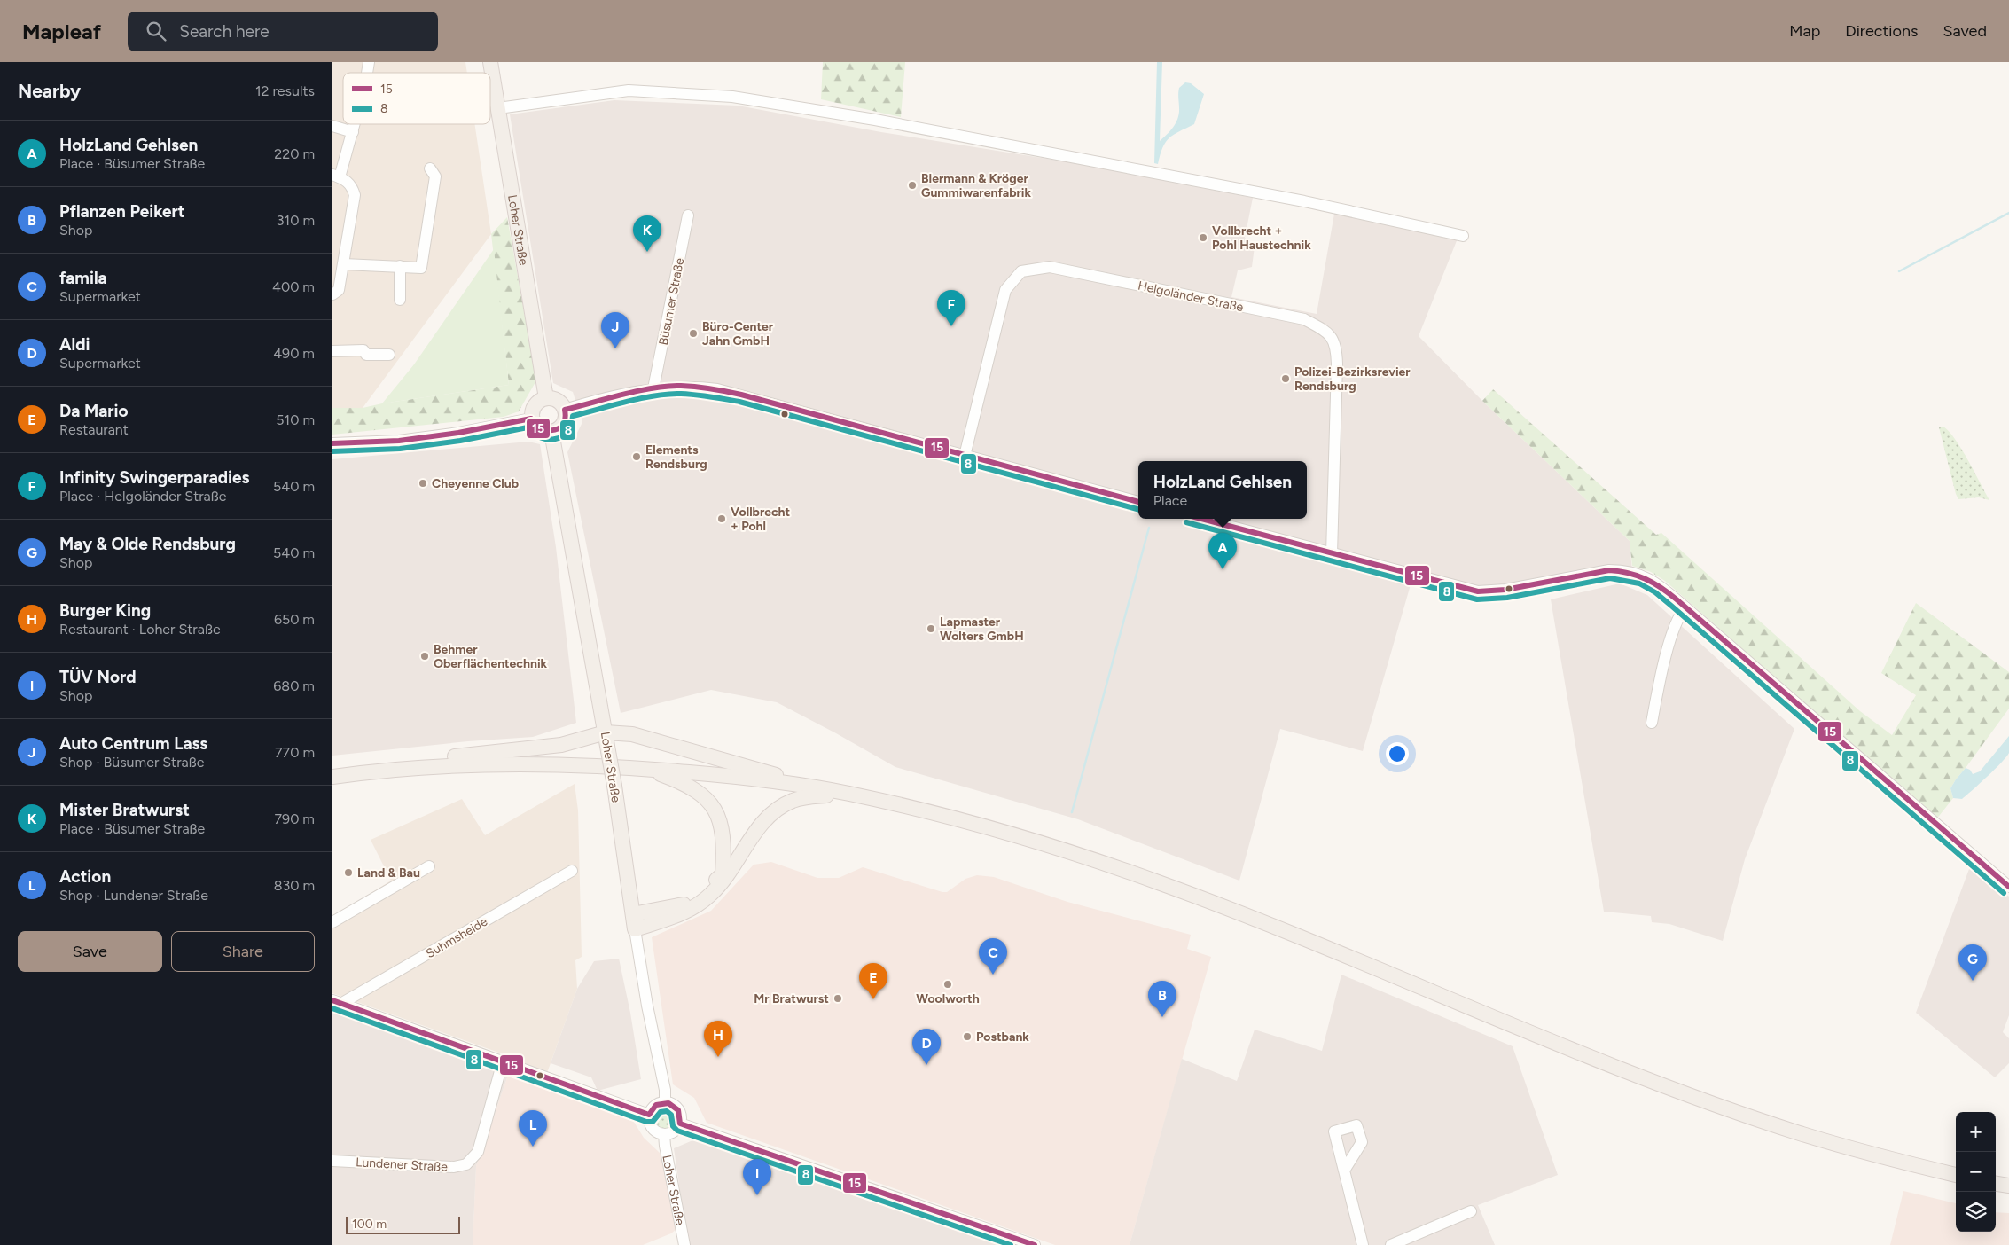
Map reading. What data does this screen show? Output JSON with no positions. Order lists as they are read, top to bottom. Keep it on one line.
{"streets":{"main road":["Loher Straße"],"street":["Helgoländer Straße","Büsumer Straße","Suhmsheide","Lundener Straße"]},"places":["Biermann & Kröger Gummiwarenfabrik","Vollbrecht + Pohl Haustechnik","Büro-Center Jahn GmbH","Polizei-Bezirksrevier Rendsburg","Elements Rendsburg","Cheyenne Club","Vollbrecht + Pohl","Lapmaster Wolters GmbH","Behmer Oberflächentechnik","Land & Bau","Woolworth","Mr Bratwurst","Postbank"],"lines":["transit line 15","transit line 8"],"legend":["15","8"],"scale_bar":"100 m","page":{"header":"Mapleaf","search":"Search here","nav":["Map","Directions","Saved"],"heading":["Nearby","12 results"],"list":[{"mark":"A","name":"HolzLand Gehlsen","note":"Place · Büsumer Straße","value":"220 m"},{"mark":"B","name":"Pflanzen Peikert","note":"Shop","value":"310 m"},{"mark":"C","name":"famila","note":"Supermarket","value":"400 m"},{"mark":"D","name":"Aldi","note":"Supermarket","value":"490 m"},{"mark":"E","name":"Da Mario","note":"Restaurant","value":"510 m"},{"mark":"F","name":"Infinity Swingerparadies","note":"Place · Helgoländer Straße","value":"540 m"},{"mark":"G","name":"May & Olde Rendsburg","note":"Shop","value":"540 m"},{"mark":"H","name":"Burger King","note":"Restaurant · Loher Straße","value":"650 m"},{"mark":"I","name":"TÜV Nord","note":"Shop","value":"680 m"},{"mark":"J","name":"Auto Centrum Lass","note":"Shop · Büsumer Straße","value":"770 m"},{"mark":"K","name":"Mister Bratwurst","note":"Place · Büsumer Straße","value":"790 m"},{"mark":"L","name":"Action","note":"Shop · Lundener Straße","value":"830 m"}],"pins":["K","F","J","A","C","G","E","B","H","D","L","I"],"popup":["HolzLand Gehlsen","Place"],"buttons":["Save","Share"],"map_buttons":["+","−"],"scale":"100 m"}}
